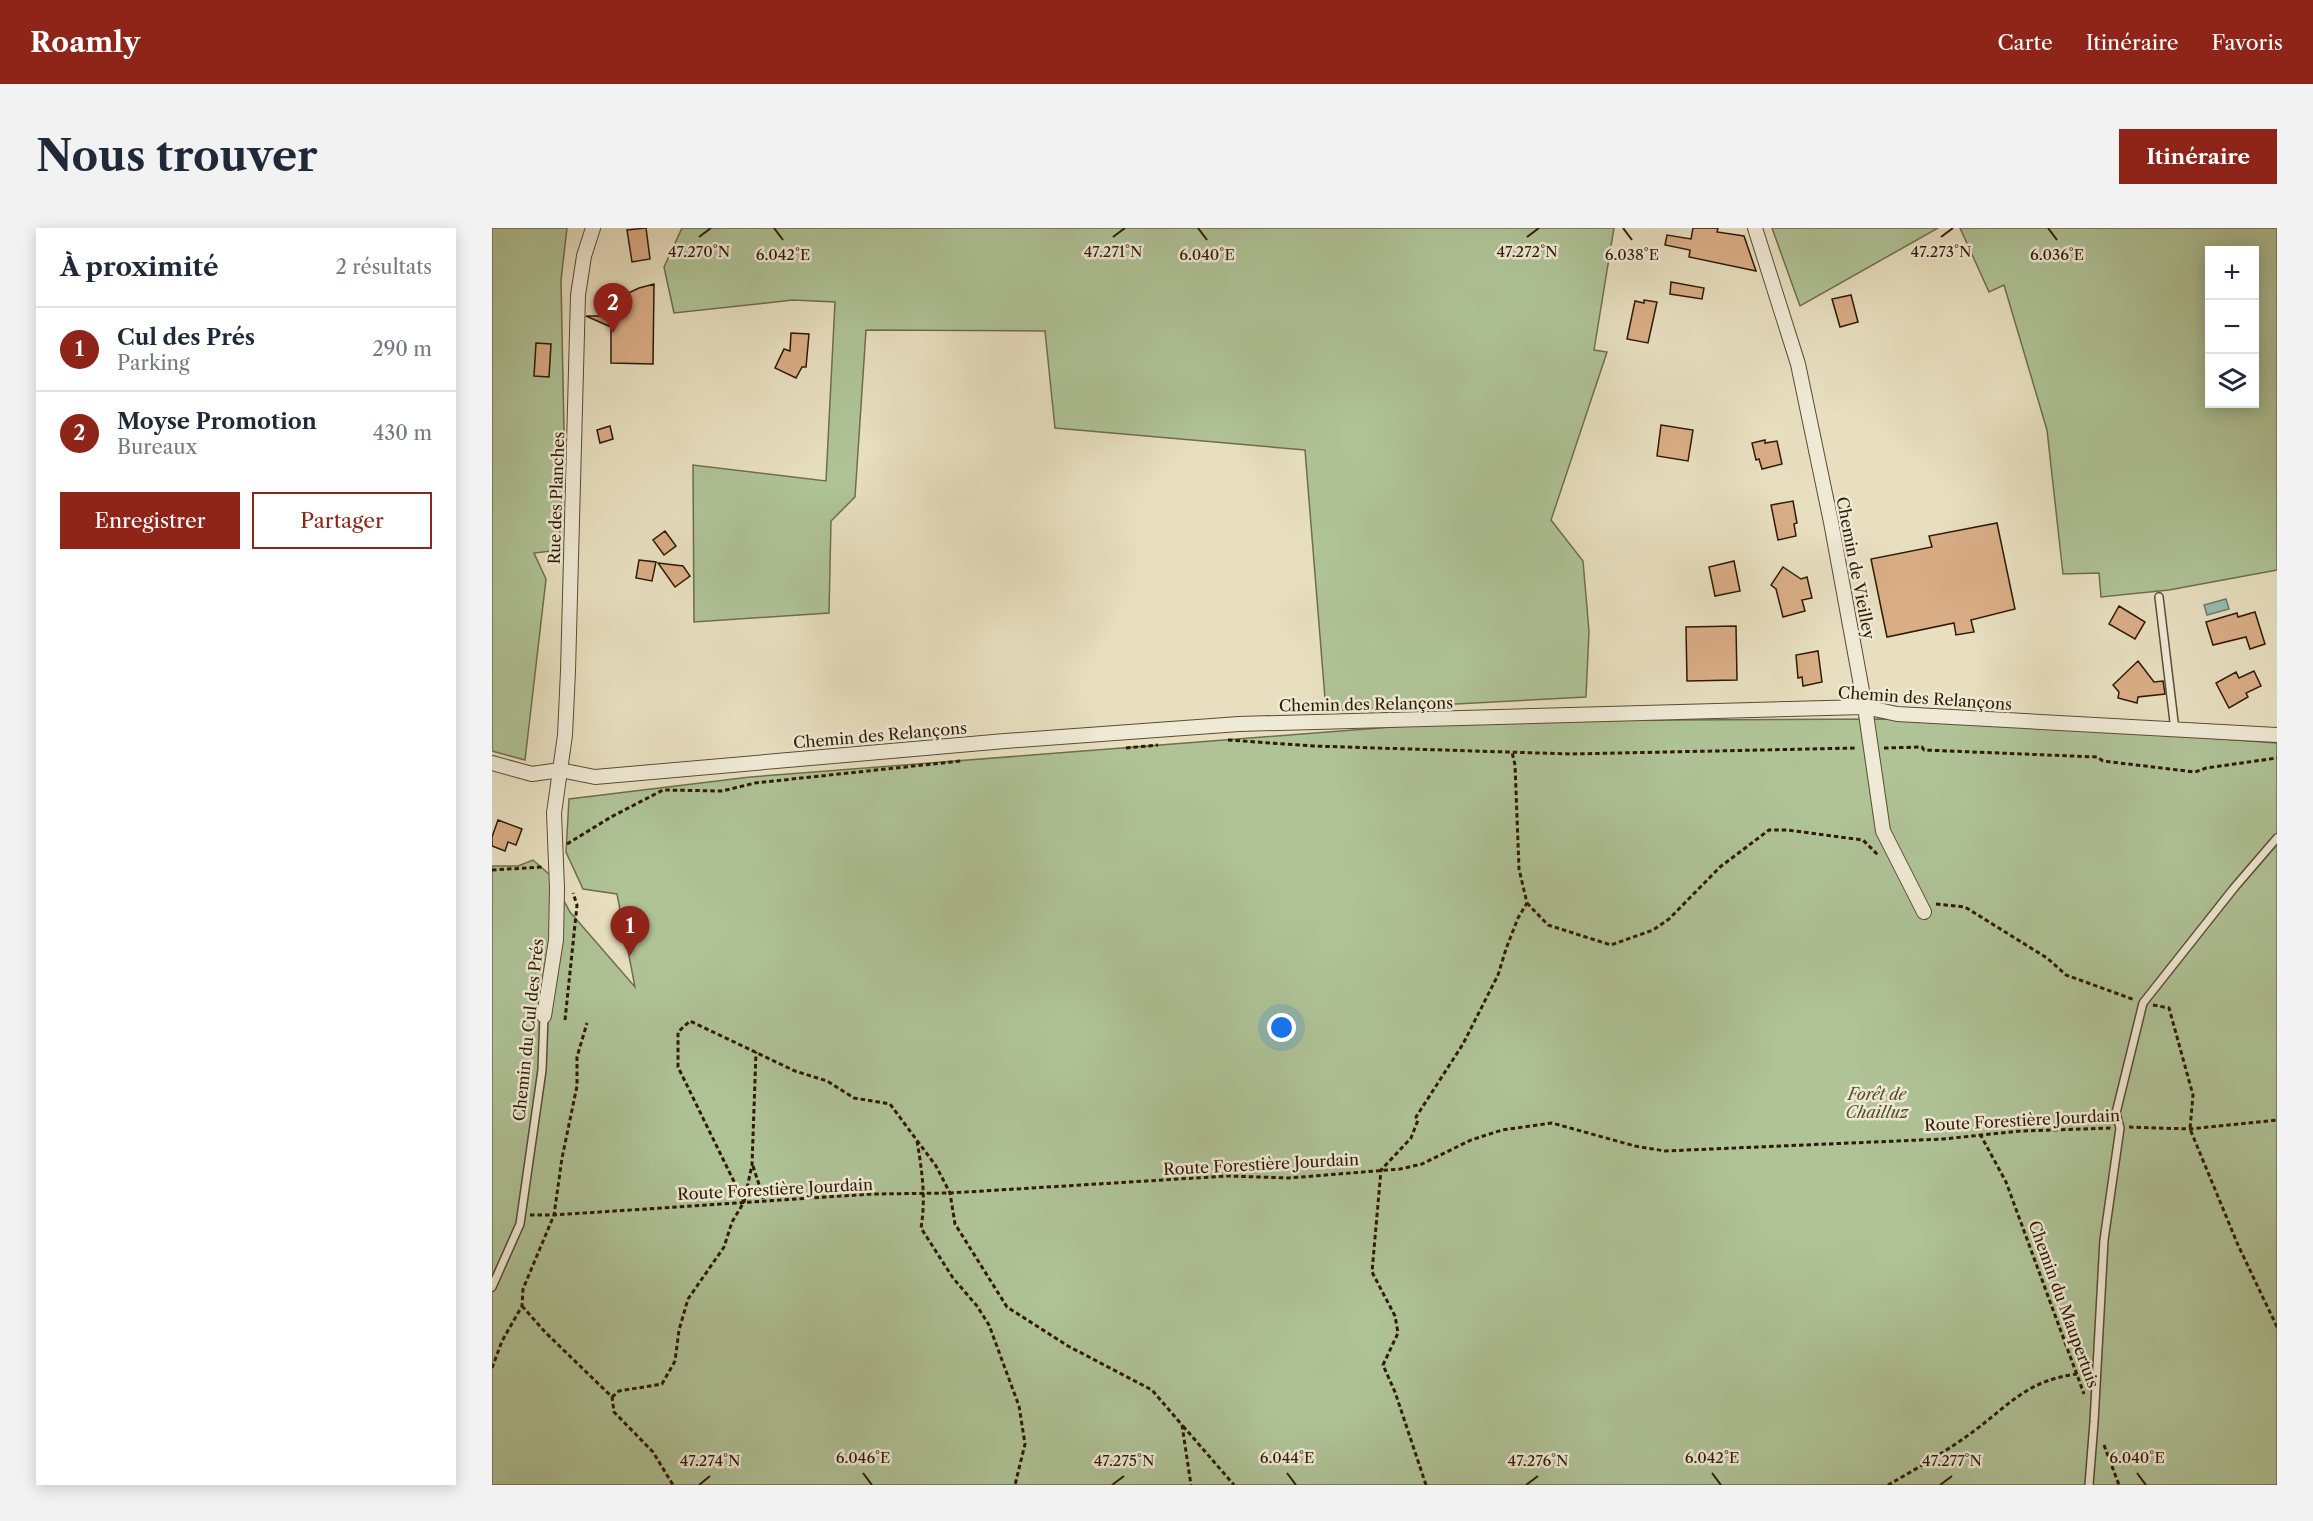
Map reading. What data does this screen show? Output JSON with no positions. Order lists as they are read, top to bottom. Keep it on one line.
{"streets":{"street":["Rue des Planches","Chemin de Vieilley","Chemin des Relançons","Chemin du Cul des Prés"],"path":["Route Forestière Jourdain","Chemin du Maupertuis"]},"crossings":[["Rue des Planches","Chemin des Relançons"],["Rue des Planches","Chemin du Cul des Prés"],["Chemin de Vieilley","Chemin des Relançons"],["Chemin des Relançons","Chemin du Cul des Prés"],["Chemin du Cul des Prés","Route Forestière Jourdain"],["Route Forestière Jourdain","Chemin du Maupertuis"]],"parks":["Forêt de Chailluz"],"page":{"header":"Roamly","nav":["Carte","Itinéraire","Favoris"],"buttons":["Itinéraire",["Enregistrer","Partager"]],"title":"Nous trouver","heading":["À proximité","2 résultats"],"map_buttons":["+","−"],"pins":["2","1"],"list":[{"mark":"1","name":"Cul des Prés","note":"Parking","value":"290 m"},{"mark":"2","name":"Moyse Promotion","note":"Bureaux","value":"430 m"}]},"coordinates":["47.270°N","47.271°N","47.273°N","47.272°N","6.042°E","6.040°E","6.038°E","6.036°E","6.046°E","6.044°E","47.274°N","47.275°N","47.276°N","47.277°N"]}
